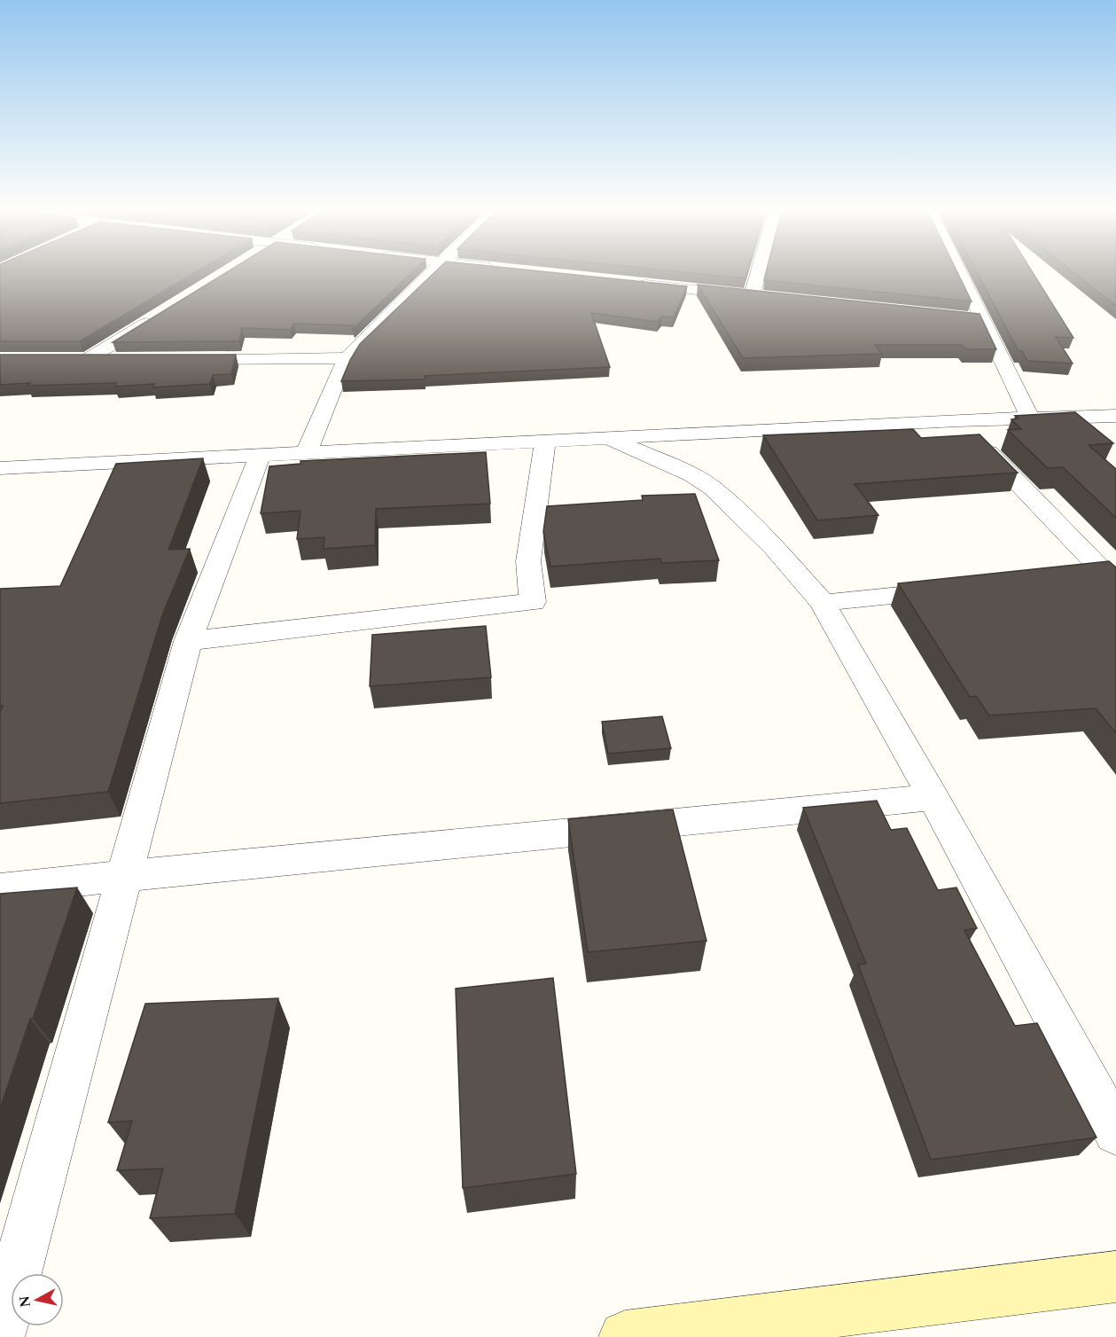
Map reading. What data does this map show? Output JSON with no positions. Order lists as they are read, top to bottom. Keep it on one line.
{"north":"left"}
